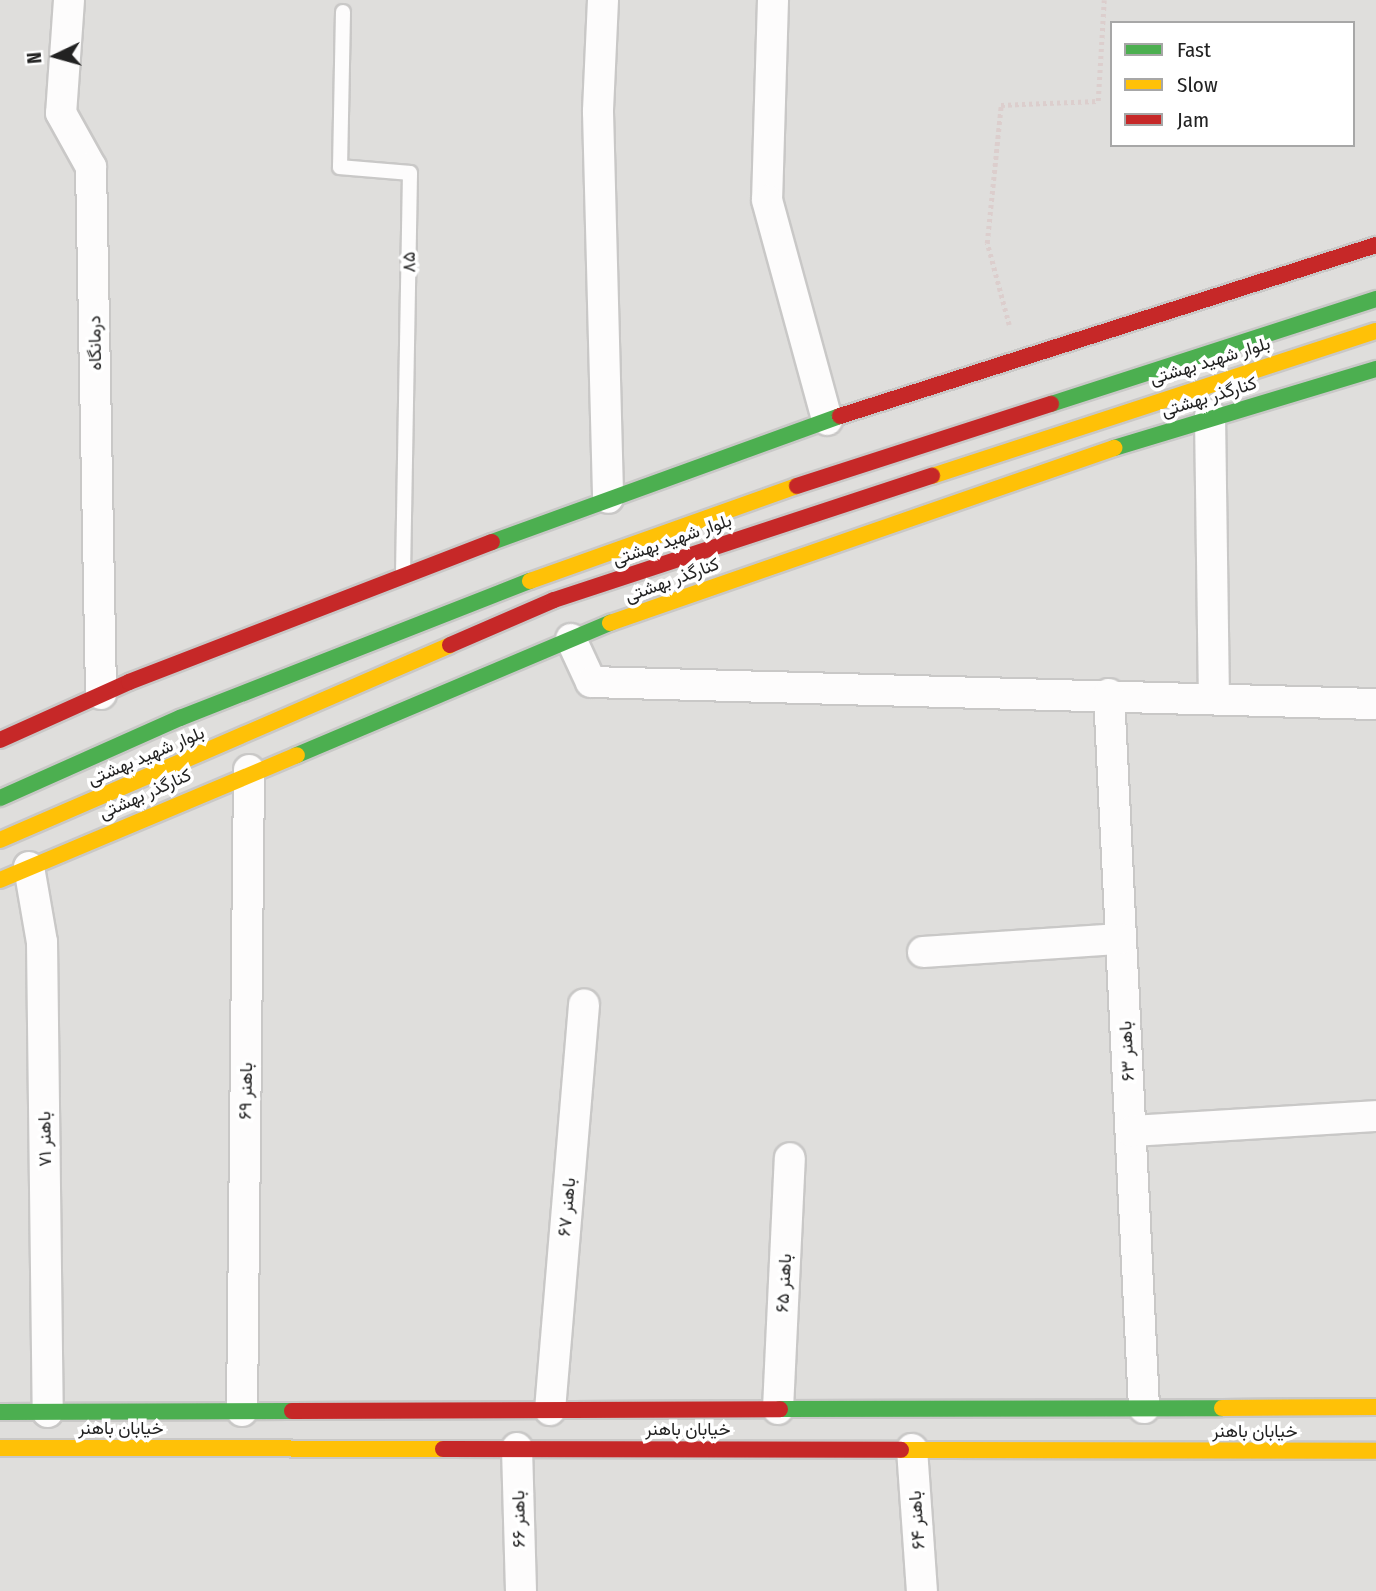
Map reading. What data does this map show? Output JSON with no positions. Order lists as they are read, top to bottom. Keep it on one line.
{"streets":{"main road":["بلوار شهید بهشتی","کنارگذر بهشتی","خیابان باهنر"],"street":["درمانگاه","باهنر ۶۳","باهنر ۶۹","باهنر ۷۱","باهنر ۶۷","باهنر ۶۵","باهنر ۶۶","باهنر ۶۴"],"lane":["۸۵"]},"crossings":[["کنارگذر بهشتی","باهنر ۶۹"],["کنارگذر بهشتی","باهنر ۷۱"],["باهنر ۶۳","خیابان باهنر"],["باهنر ۶۹","خیابان باهنر"],["باهنر ۷۱","خیابان باهنر"],["باهنر ۶۷","خیابان باهنر"],["باهنر ۶۵","خیابان باهنر"],["خیابان باهنر","باهنر ۶۶"],["خیابان باهنر","باهنر ۶۴"]],"legend":["Fast","Slow","Jam"],"north":"left"}
